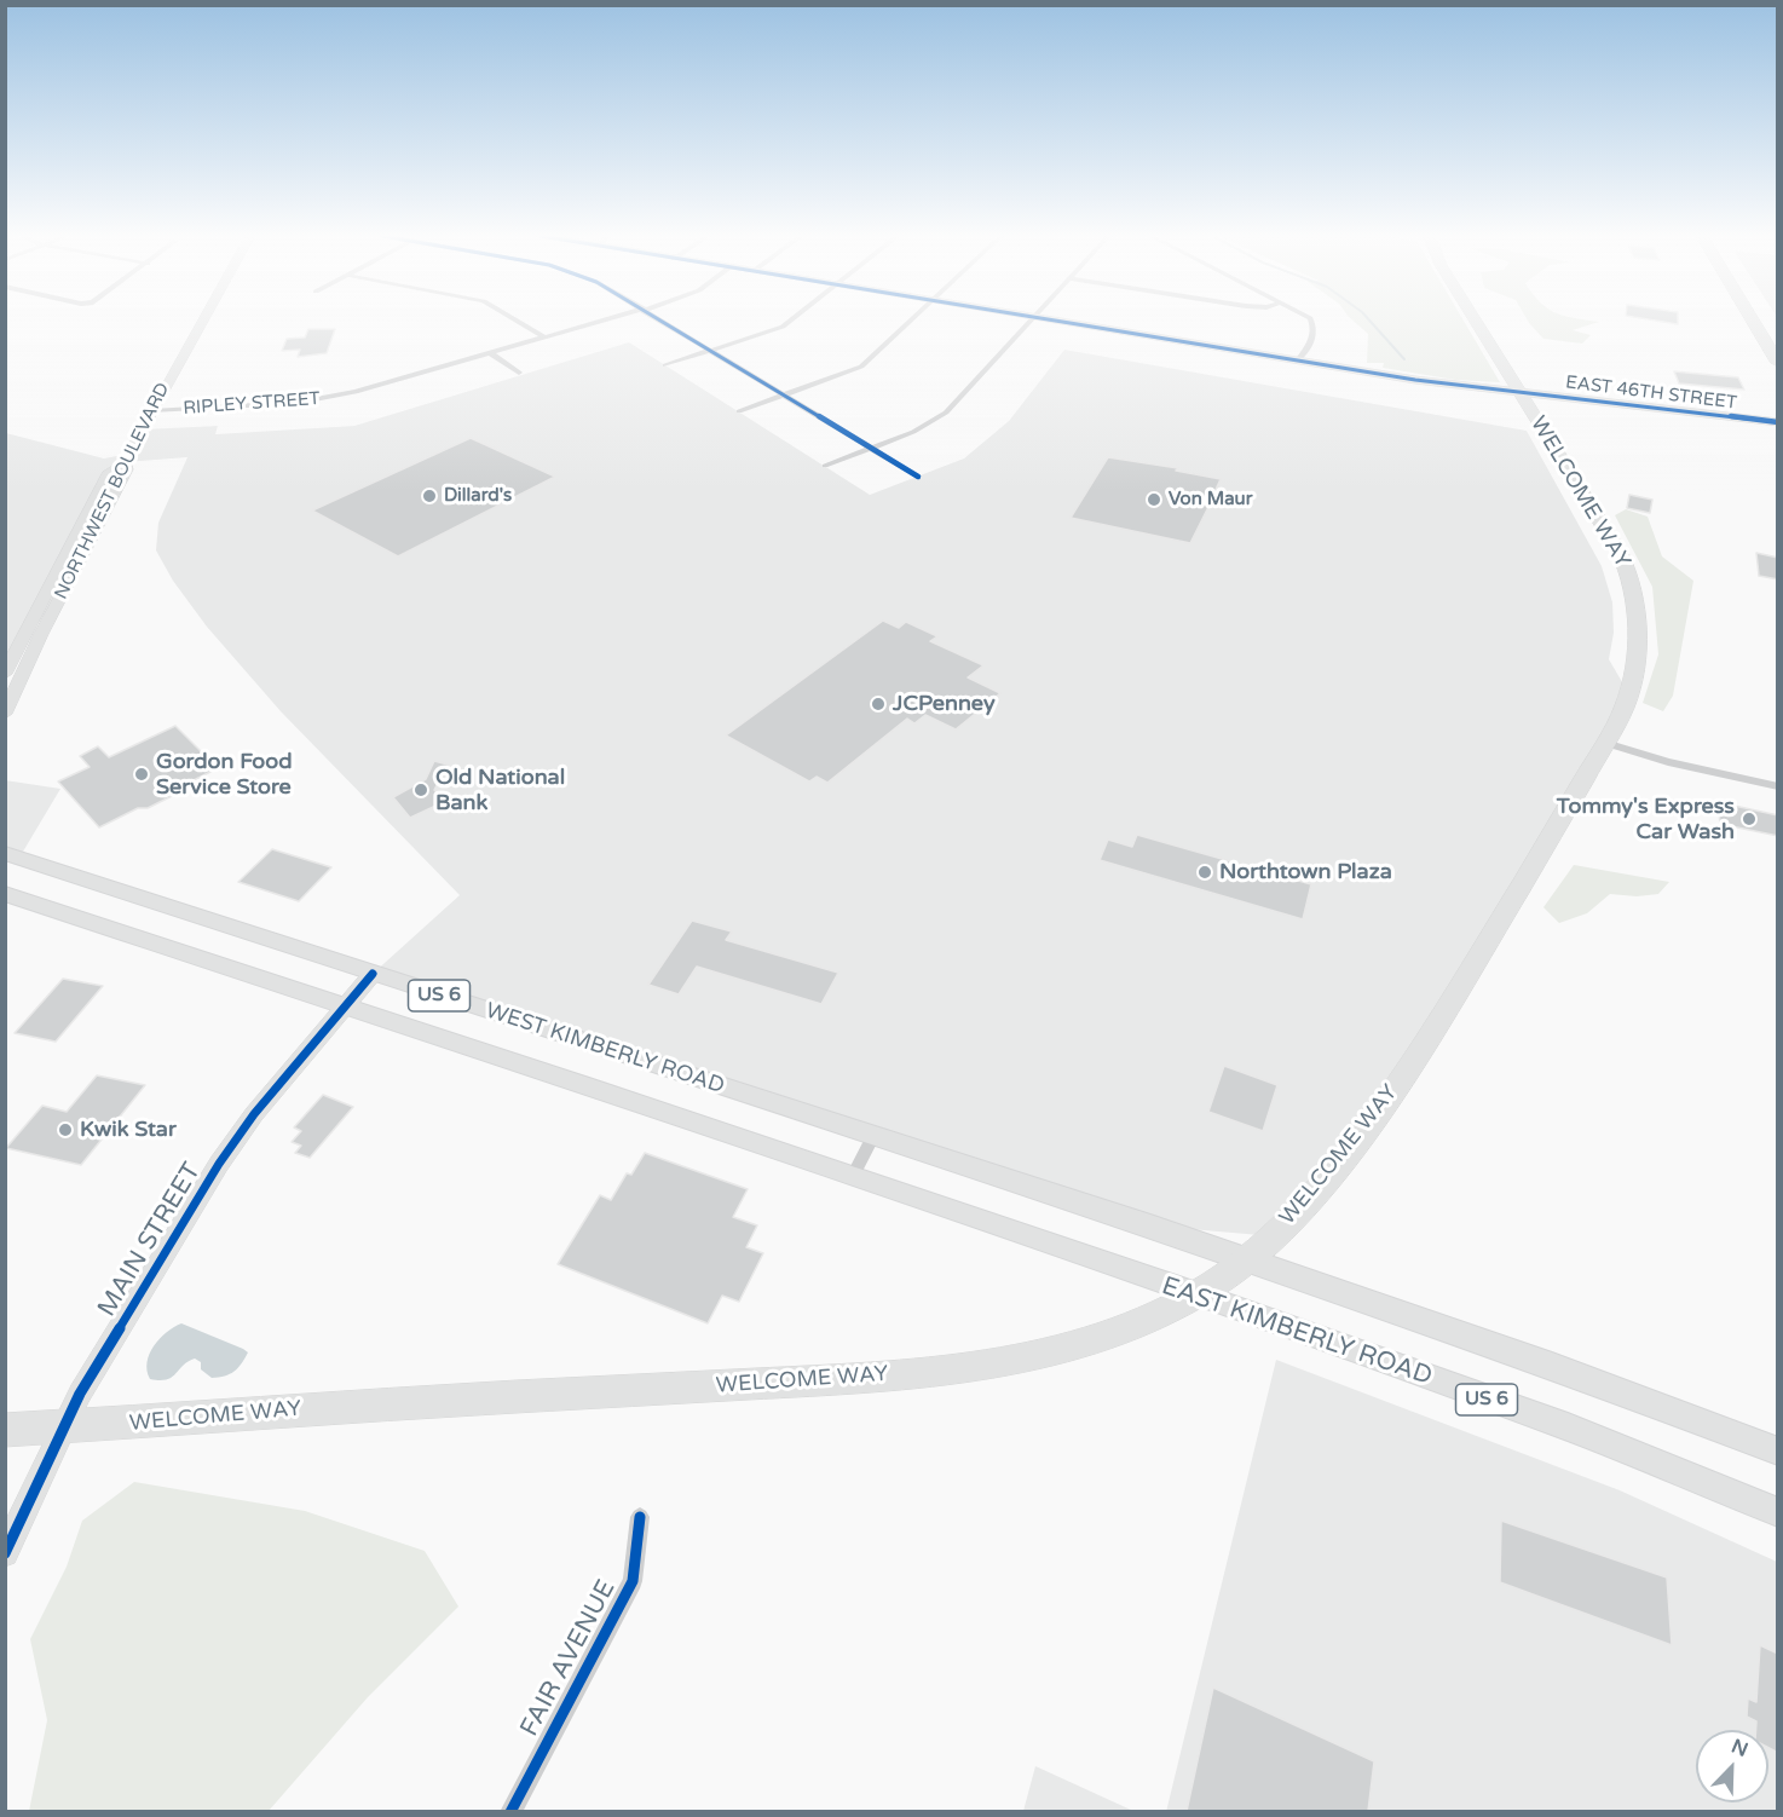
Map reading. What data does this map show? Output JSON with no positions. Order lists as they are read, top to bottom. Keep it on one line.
{"streets":{"highway":["WELCOME WAY"],"main road":["US 6","WEST KIMBERLY ROAD","EAST KIMBERLY ROAD"],"street":["EAST 46TH STREET","RIPLEY STREET","NORTHWEST BOULEVARD","MAIN STREET","FAIR AVENUE"]},"crossings":[["EAST 46TH STREET","WELCOME WAY"],["RIPLEY STREET","NORTHWEST BOULEVARD"],["WELCOME WAY","US 6"],["WELCOME WAY","MAIN STREET"],["WELCOME WAY","EAST KIMBERLY ROAD"],["US 6","WEST KIMBERLY ROAD"],["WEST KIMBERLY ROAD","MAIN STREET"],["WEST KIMBERLY ROAD","EAST KIMBERLY ROAD"]],"places":["Dillard's","Von Maur","JCPenney","Gordon Food Service Store","Old National Bank","Tommy's Express Car Wash","Northtown Plaza","Kwik Star"],"north":"top right"}
